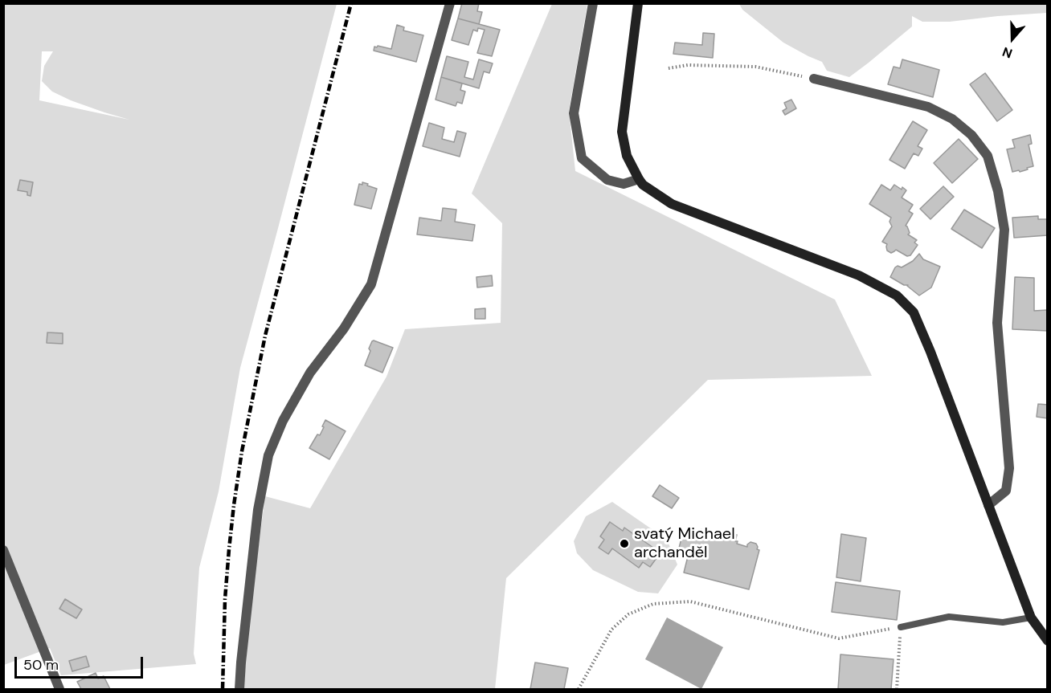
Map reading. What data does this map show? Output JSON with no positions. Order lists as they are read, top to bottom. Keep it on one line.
{"places":["svatý Michael archanděl"],"scale_bar":"50 m","north":"bottom"}
